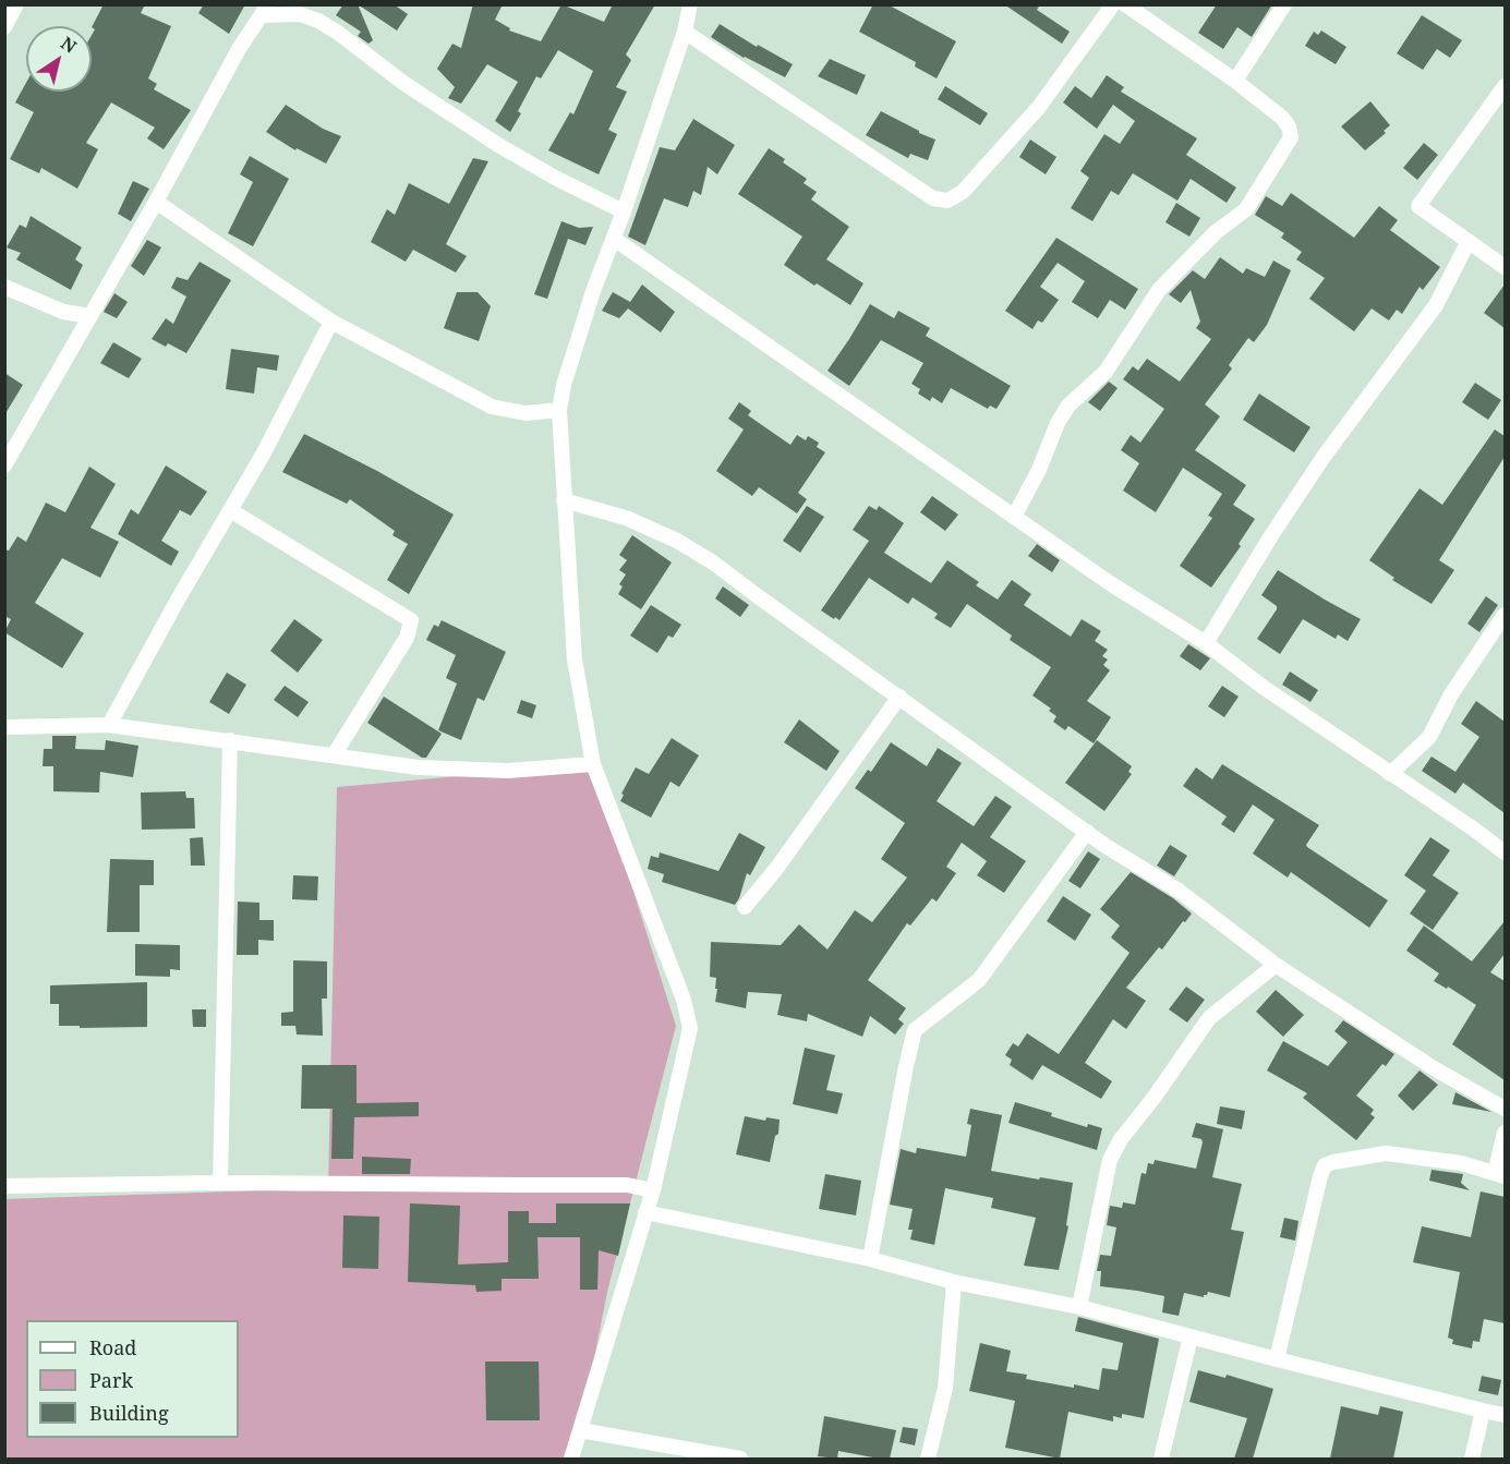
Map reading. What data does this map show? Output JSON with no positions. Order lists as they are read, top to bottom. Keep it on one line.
{"legend":["Road","Park","Building"],"north":"top right"}
